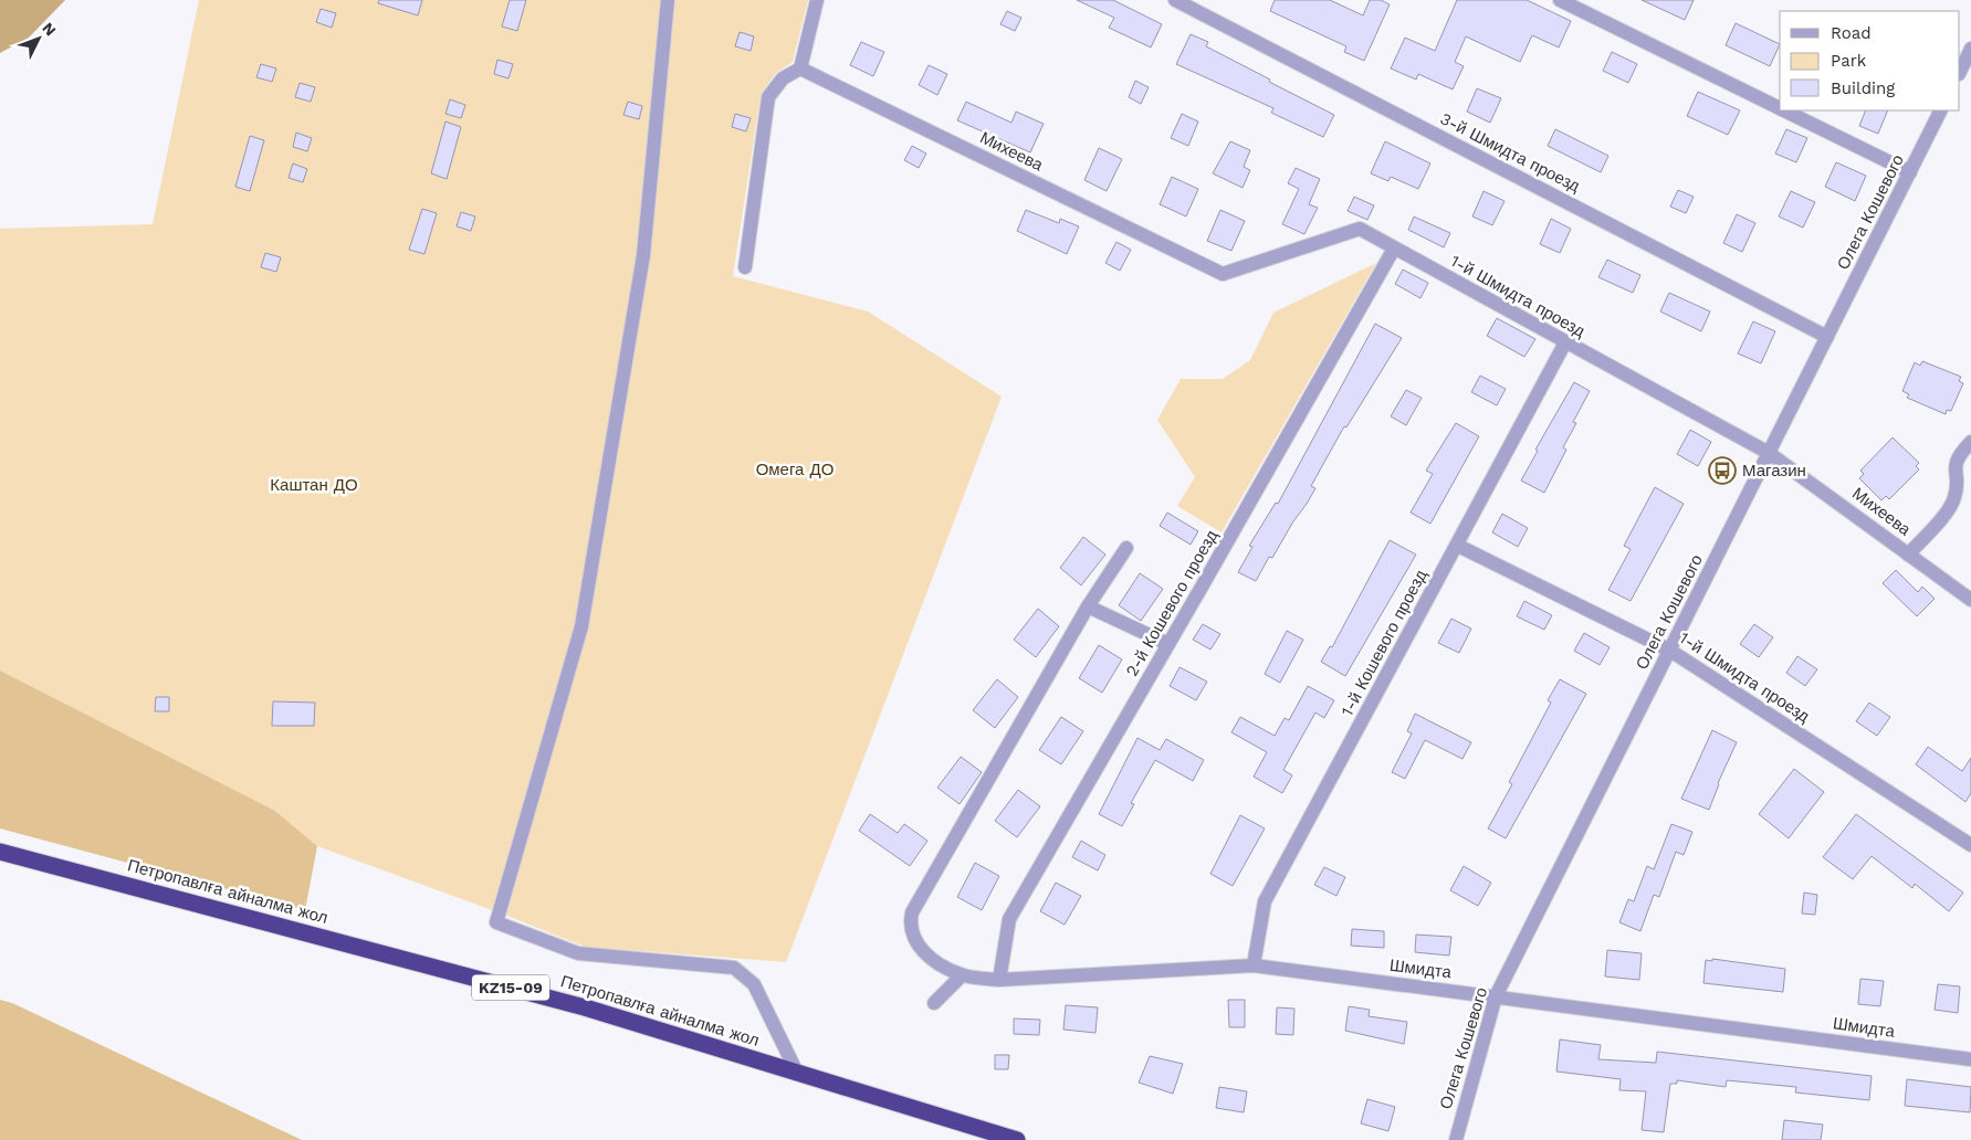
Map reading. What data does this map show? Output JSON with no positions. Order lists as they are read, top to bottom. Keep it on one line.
{"streets":{"highway":["Петропавлға айналма жол","KZ15-09"],"street":["Михеева","3-й Шмидта проезд","Олега Кошевого","1-й Шмидта проезд","2-й Кошевого проезд","1-й Кошевого проезд","Шмидта"]},"crossings":[["Михеева","Олега Кошевого"],["Михеева","1-й Шмидта проезд"],["Михеева","2-й Кошевого проезд"],["3-й Шмидта проезд","Олега Кошевого"],["Олега Кошевого","1-й Шмидта проезд"],["Олега Кошевого","Шмидта"],["1-й Шмидта проезд","2-й Кошевого проезд"],["1-й Шмидта проезд","1-й Кошевого проезд"],["2-й Кошевого проезд","Шмидта"],["1-й Кошевого проезд","Шмидта"]],"parks":["Омега ДО","Каштан ДО"],"places":{"bus stop":["Магазин"]},"legend":["Road","Park","Building"],"north":"top right"}
